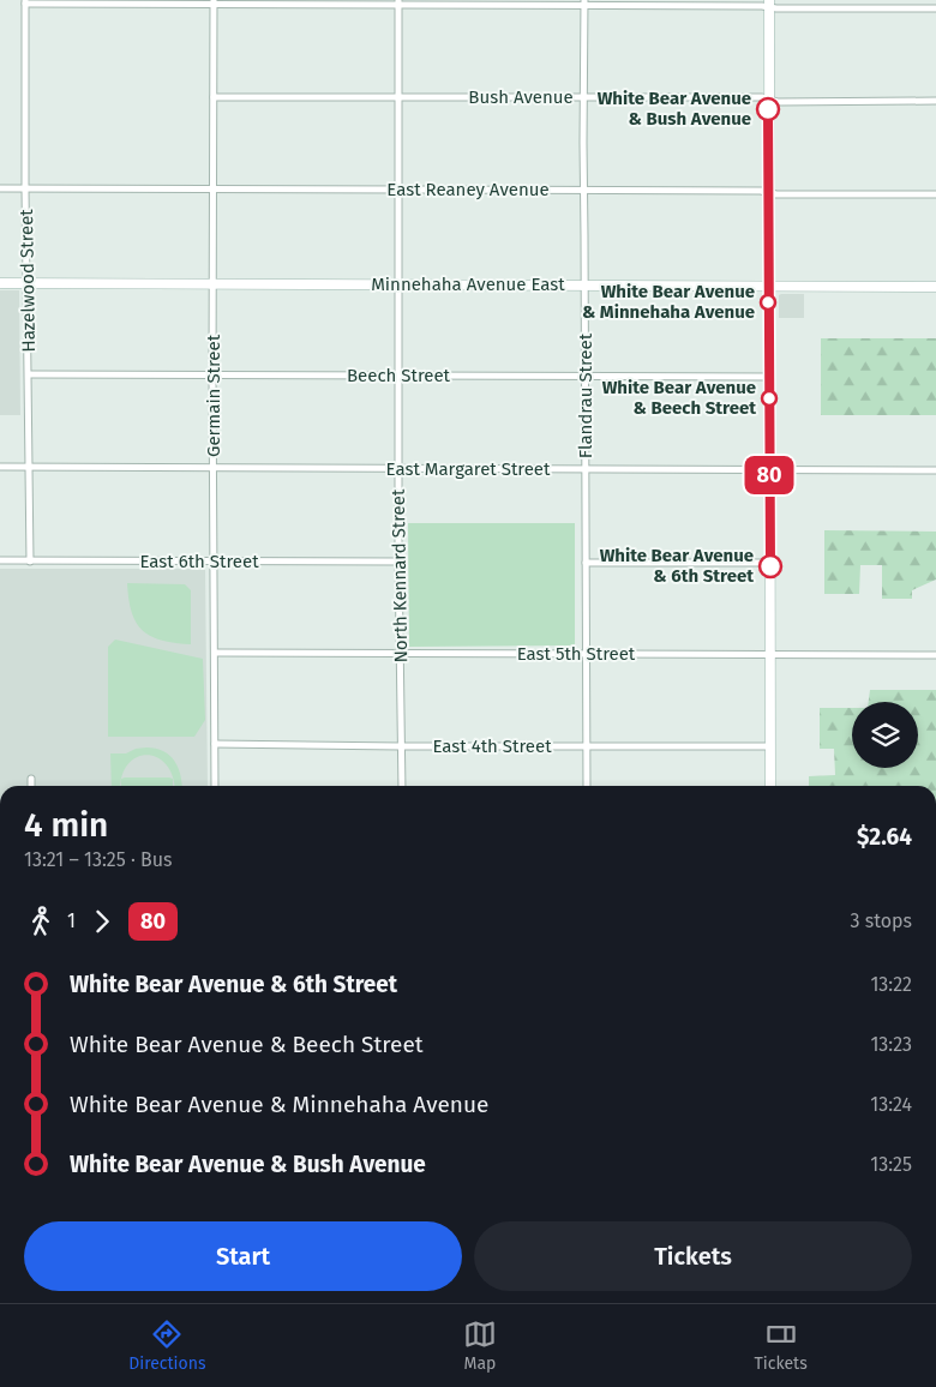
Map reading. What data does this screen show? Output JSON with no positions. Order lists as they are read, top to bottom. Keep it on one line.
{"streets":{"main road":["Minnehaha Avenue East"],"street":["Bush Avenue","East Reaney Avenue","Hazelwood Street","Beech Street","Germain Street","Flandrau Street","East Margaret Street","East 6th Street","North Kennard Street","East 5th Street","East 4th Street"]},"crossings":[["Bush Avenue","Germain Street"],["Bush Avenue","Flandrau Street"],["Bush Avenue","North Kennard Street"],["East Reaney Avenue","Hazelwood Street"],["East Reaney Avenue","Germain Street"],["East Reaney Avenue","Flandrau Street"],["East Reaney Avenue","North Kennard Street"],["Hazelwood Street","Minnehaha Avenue East"],["Hazelwood Street","Beech Street"],["Hazelwood Street","East Margaret Street"],["Hazelwood Street","East 6th Street"],["Minnehaha Avenue East","Germain Street"],["Minnehaha Avenue East","Flandrau Street"],["Minnehaha Avenue East","North Kennard Street"],["Beech Street","Germain Street"],["Beech Street","Flandrau Street"],["Beech Street","North Kennard Street"],["Germain Street","East Margaret Street"],["Germain Street","East 6th Street"],["Germain Street","East 5th Street"],["Germain Street","East 4th Street"],["Flandrau Street","East Margaret Street"],["Flandrau Street","East 5th Street"],["Flandrau Street","East 4th Street"],["East Margaret Street","North Kennard Street"],["East 6th Street","North Kennard Street"],["North Kennard Street","East 5th Street"],["North Kennard Street","East 4th Street"]],"places":["White Bear Avenue & Bush Avenue","White Bear Avenue & Minnehaha Avenue","White Bear Avenue & Beech Street","White Bear Avenue & 6th Street"],"lines":["bus line 80"],"page":{"on_map":"80","heading":["4 min","13:21 – 13:25 · Bus","$2.64"],"legs":["1","80","3 stops"],"list":[{"name":"White Bear Avenue & 6th Street","value":"13:22"},{"name":"White Bear Avenue & Beech Street","value":"13:23"},{"name":"White Bear Avenue & Minnehaha Avenue","value":"13:24"},{"name":"White Bear Avenue & Bush Avenue","value":"13:25"}],"buttons":["Start","Tickets"],"tabs":["Directions","Map","Tickets"]}}
